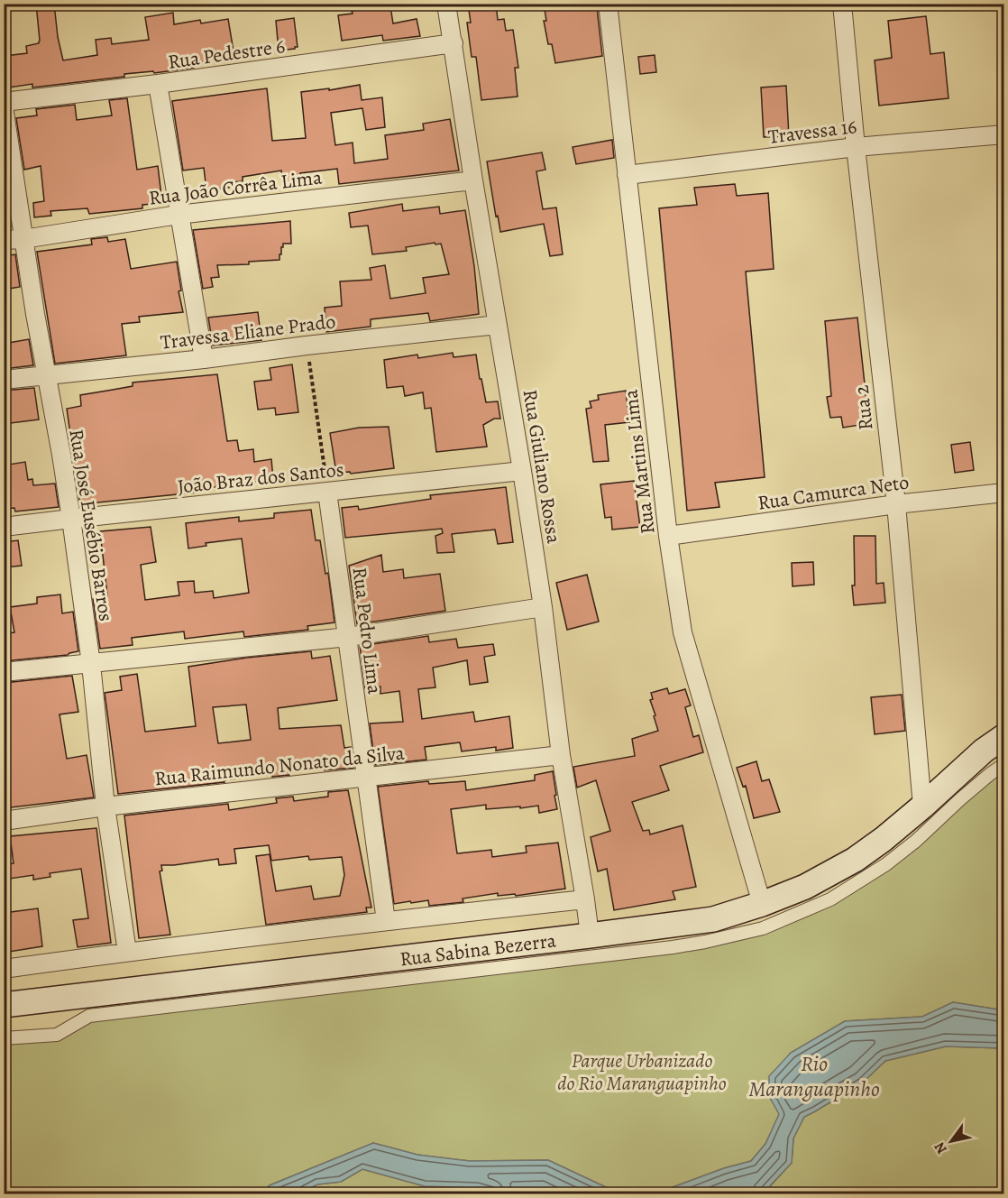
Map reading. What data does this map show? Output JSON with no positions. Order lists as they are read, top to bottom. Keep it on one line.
{"streets":{"main road":["Rua Sabina Bezerra"],"street":["Rua Pedestre 6","Travessa 16","Rua João Corrêa Lima","Travessa Eliane Prado","Rua 2","Rua Martins Lima","Rua Giuliano Rossa","João Braz dos Santos","Rua Camurca Neto","Rua José Eusébio Barros","Rua Pedro Lima","Rua Raimundo Nonato da Silva"]},"crossings":[["Rua Pedestre 6","Rua Giuliano Rossa"],["Travessa 16","Rua 2"],["Travessa 16","Rua Martins Lima"],["Rua João Corrêa Lima","Rua Giuliano Rossa"],["Rua João Corrêa Lima","Rua José Eusébio Barros"],["Travessa Eliane Prado","Rua Giuliano Rossa"],["Travessa Eliane Prado","Rua José Eusébio Barros"],["Rua 2","Rua Camurca Neto"],["Rua 2","Rua Sabina Bezerra"],["Rua Martins Lima","Rua Camurca Neto"],["Rua Martins Lima","Rua Sabina Bezerra"],["Rua Giuliano Rossa","João Braz dos Santos"],["Rua Giuliano Rossa","Rua Raimundo Nonato da Silva"],["Rua Giuliano Rossa","Rua Sabina Bezerra"],["João Braz dos Santos","Rua José Eusébio Barros"],["João Braz dos Santos","Rua Pedro Lima"],["Rua José Eusébio Barros","Rua Raimundo Nonato da Silva"],["Rua Pedro Lima","Rua Raimundo Nonato da Silva"]],"water":["Rio Maranguapinho"],"parks":["Parque Urbanizado do Rio Maranguapinho"],"north":"bottom left"}
